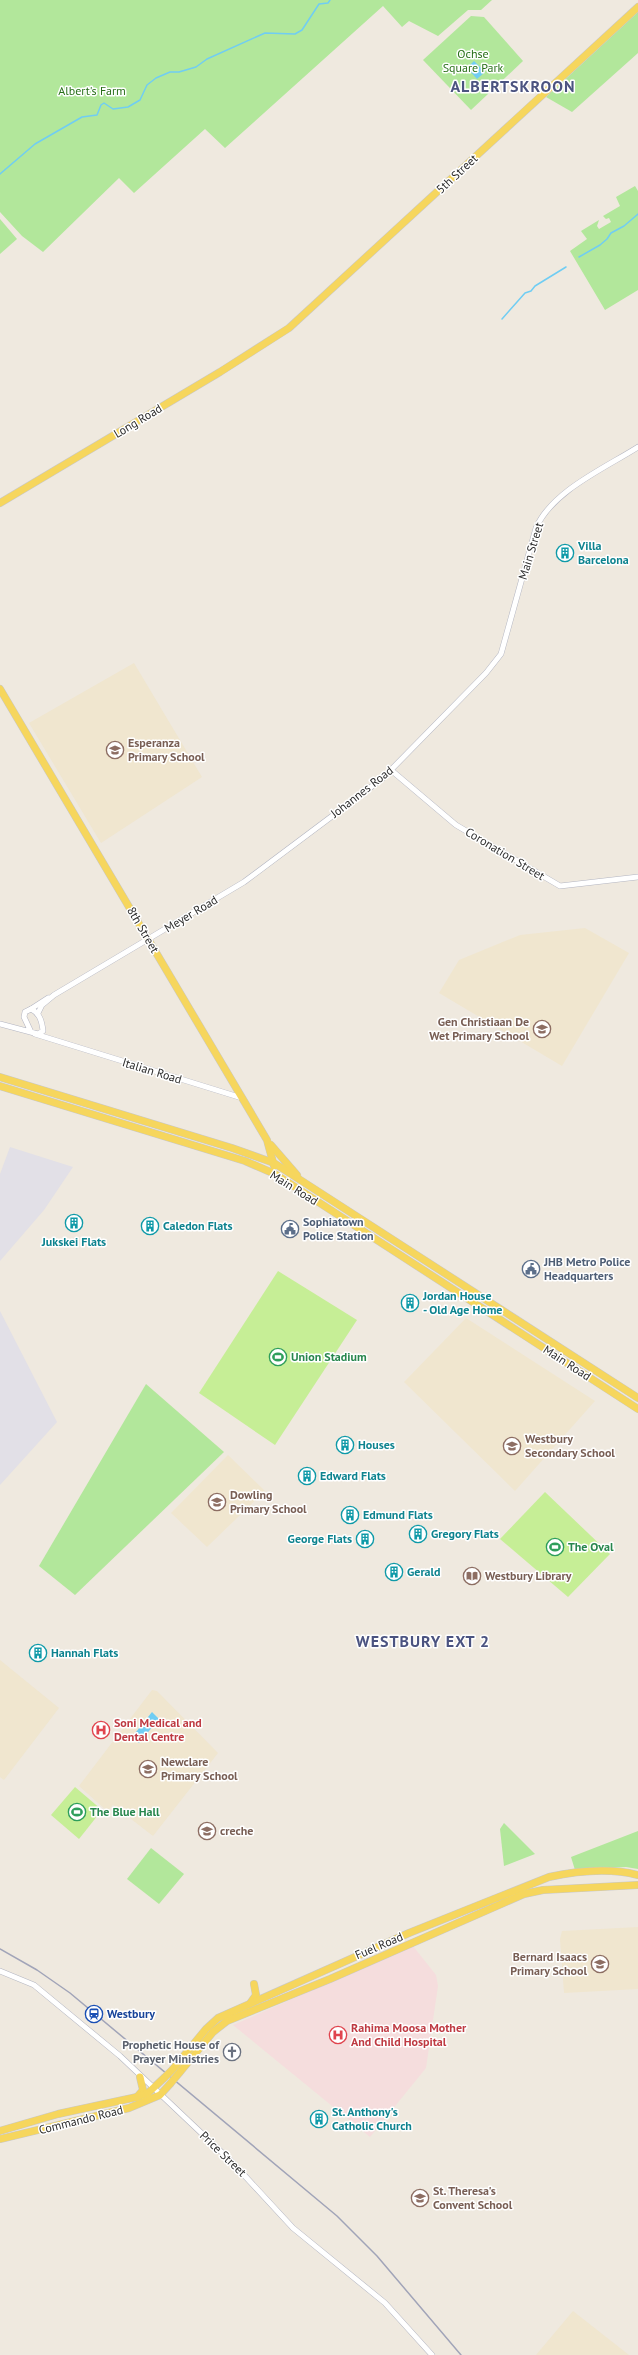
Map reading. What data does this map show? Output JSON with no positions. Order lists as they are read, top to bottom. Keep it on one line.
{"streets":{"main road":["5th Street","Long Road","8th Street","Main Road","Fuel Road","Commando Road"],"street":["Main Street","Johannes Road","Coronation Street","Meyer Road","Italian Road","Price Street"]},"crossings":[["5th Street","Long Road"],["Main Street","Johannes Road"],["Johannes Road","Coronation Street"],["Johannes Road","Meyer Road"],["Meyer Road","8th Street"],["8th Street","Italian Road"],["8th Street","Main Road"],["Fuel Road","Commando Road"],["Fuel Road","Price Street"],["Commando Road","Price Street"]],"districts":["ALBERTSKROON","WESTBURY EXT 2"],"parks":["Ochse Square Park","Albert's Farm"],"places":{"building":["Villa Barcelona","Jukskei Flats","Caledon Flats","Jordan House - Old Age Home","Houses","Edward Flats","Edmund Flats","Gregory Flats","George Flats","Gerald","Hannah Flats","St. Anthony's Catholic Church"],"school or university":["Esperanza Primary School","Gen Christiaan De Wet Primary School","Westbury Secondary School","Dowling Primary School","Newclare Primary School","creche","Bernard Isaacs Primary School","St. Theresa's Convent School"],"public building":["Sophiatown Police Station","JHB Metro Police Headquarters"],"sports":["Union Stadium","The Oval","The Blue Hall"],"library":["Westbury Library"],"hospital":["Soni Medical and Dental Centre","Rahima Moosa Mother And Child Hospital"],"station":["Westbury"],"church":["Prophetic House of Prayer Ministries"]}}
